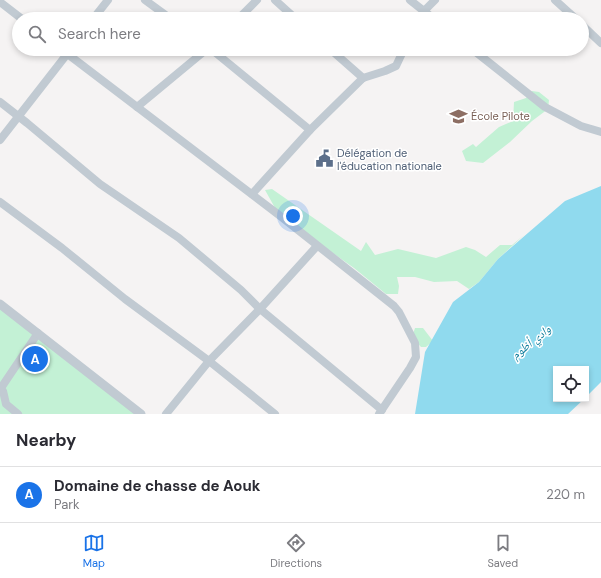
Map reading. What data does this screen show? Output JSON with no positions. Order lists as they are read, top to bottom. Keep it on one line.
{"water":["وادي أظوم"],"places":{"school or university":["École Pilote"],"public building":["Délégation de l'éducation nationale"]},"page":{"search":"Search here","pins":"A","heading":"Nearby","list":[{"mark":"A","name":"Domaine de chasse de Aouk","note":"Park","value":"220 m"}],"nav":["Map","Directions","Saved"]}}
